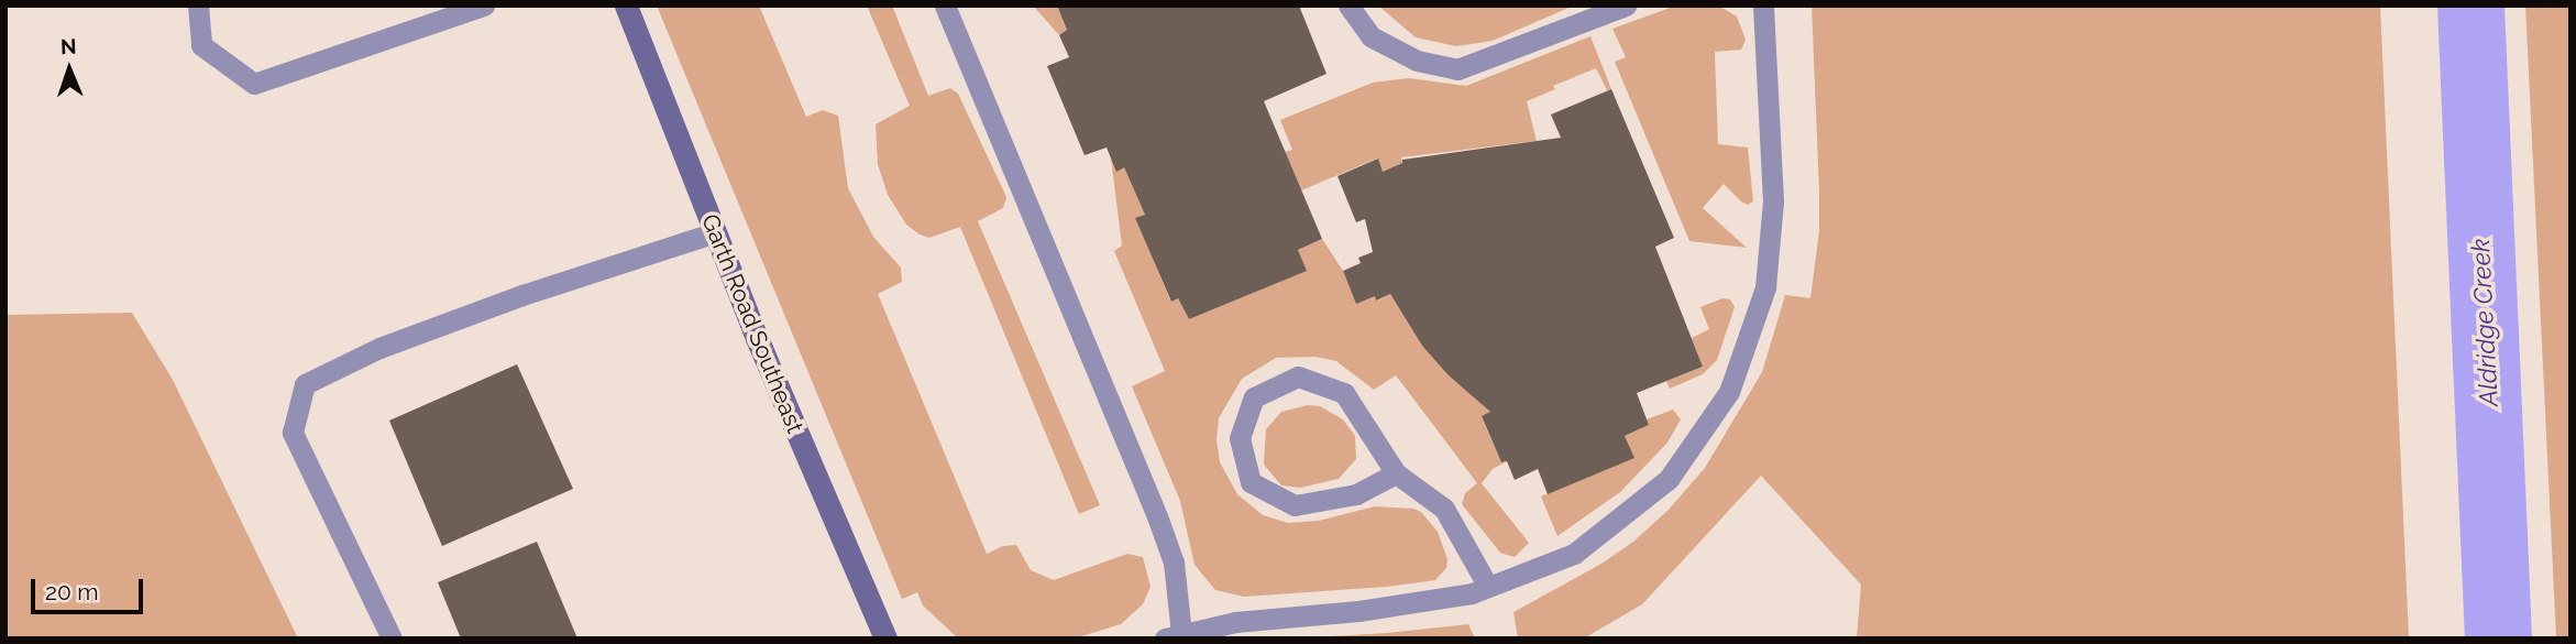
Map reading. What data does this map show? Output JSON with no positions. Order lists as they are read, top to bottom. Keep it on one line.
{"streets":{"street":["Garth Road Southeast"]},"water":["Aldridge Creek"],"scale_bar":"20 m","north":"top"}
